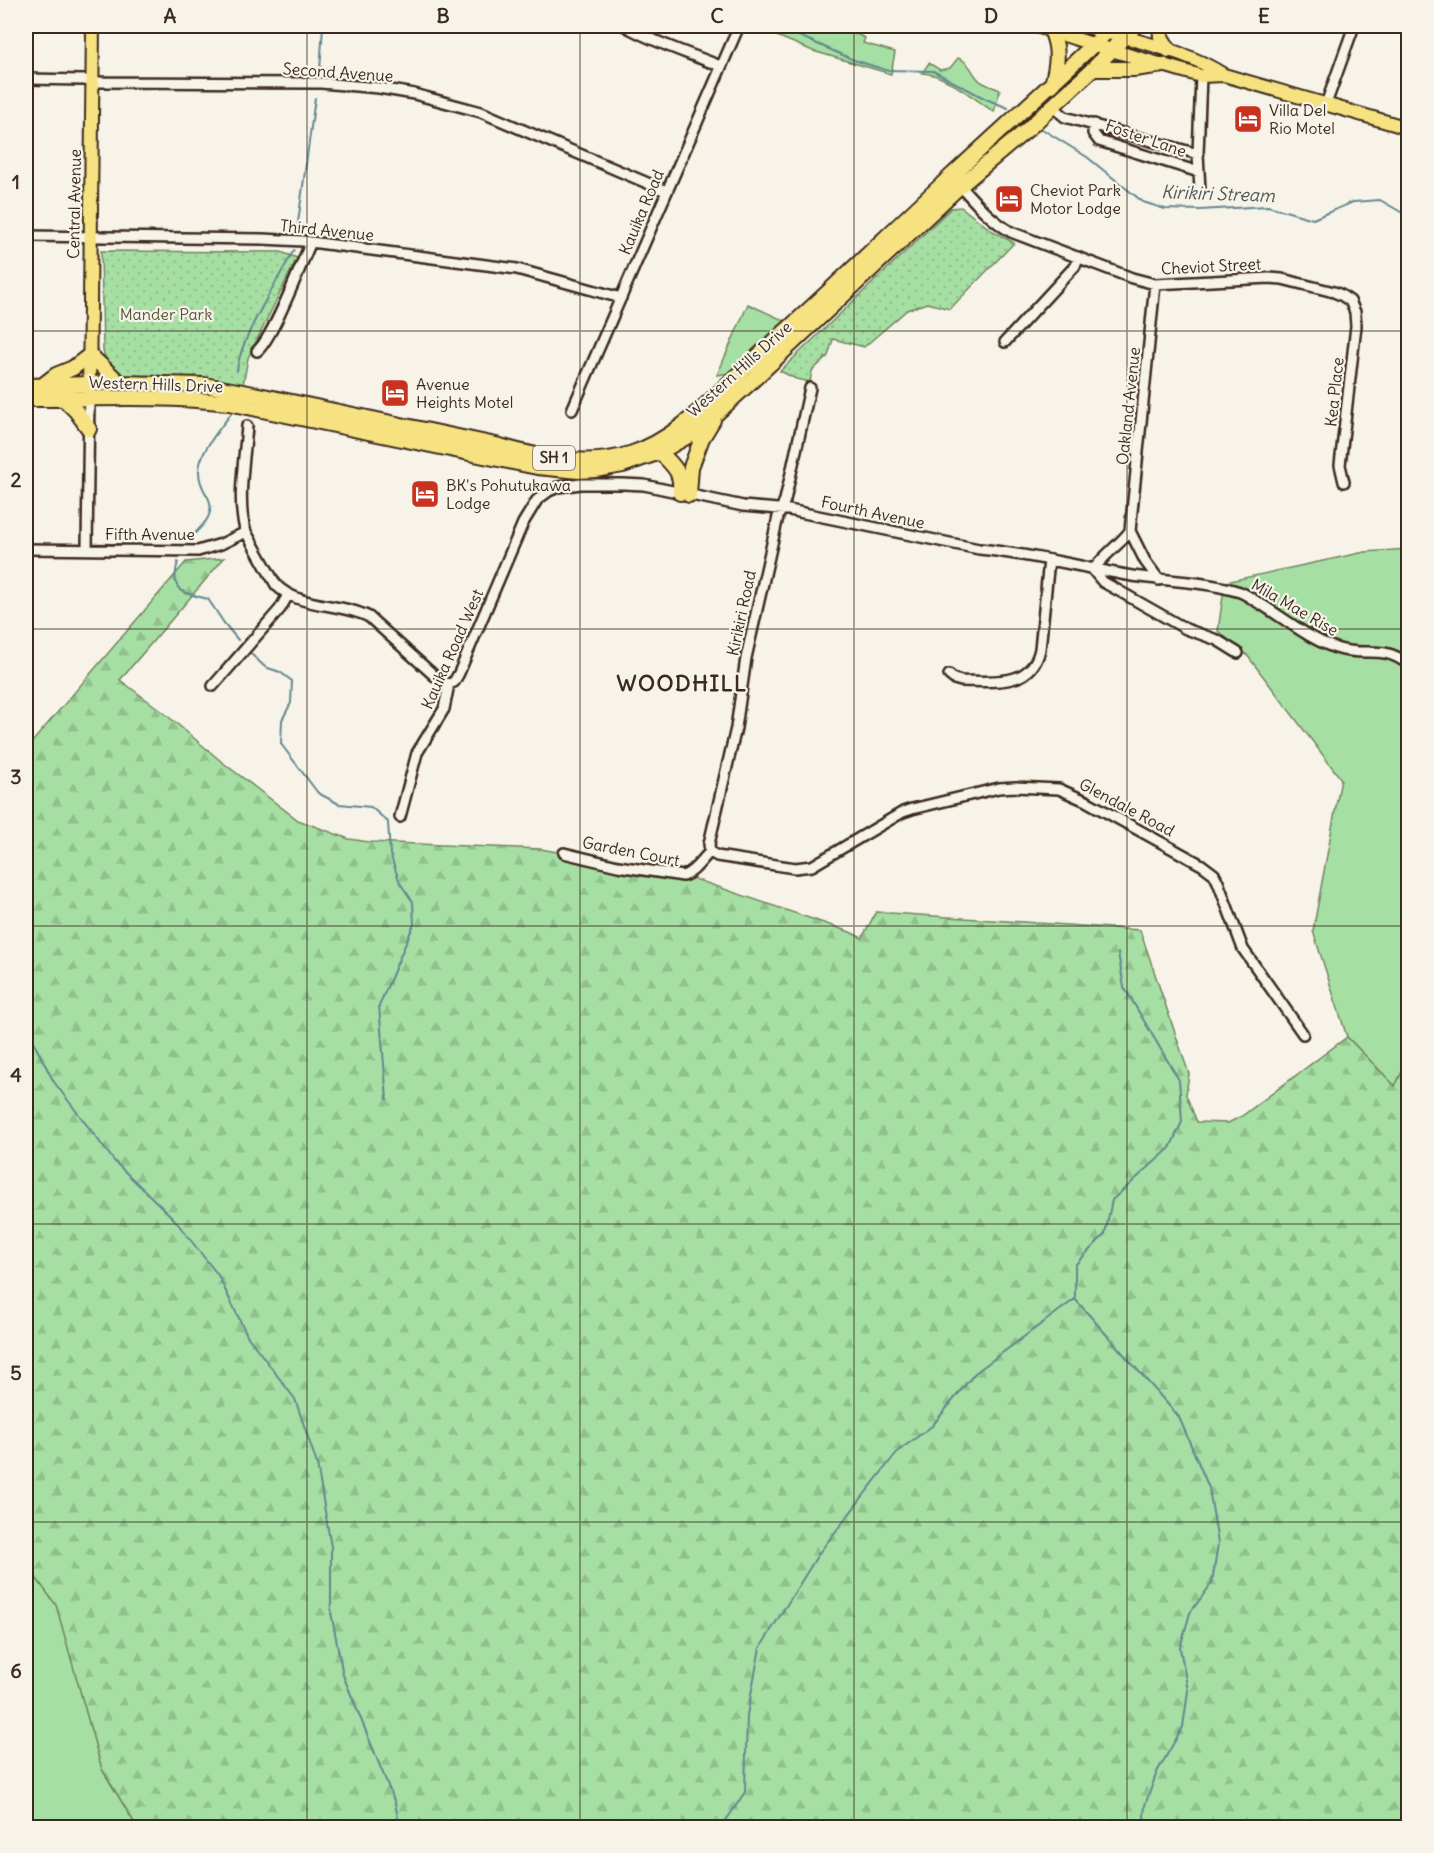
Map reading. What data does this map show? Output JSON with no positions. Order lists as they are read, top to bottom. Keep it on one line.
{"streets":{"highway":["Western Hills Drive","SH 1"],"main road":["Central Avenue"],"street":["Second Avenue","Foster Lane","Kauika Road","Third Avenue","Cheviot Street","Kea Place","Oakland Avenue","Fourth Avenue","Fifth Avenue","Mila Mae Rise","Kirikiri Road","Kauika Road West","Glendale Road","Garden Court"]},"crossings":[["Second Avenue","Central Avenue"],["Second Avenue","Kauika Road"],["Foster Lane","Western Hills Drive"],["Central Avenue","Third Avenue"],["Central Avenue","Western Hills Drive"],["Central Avenue","Fifth Avenue"],["Kauika Road","Third Avenue"],["Cheviot Street","Western Hills Drive"],["Cheviot Street","Kea Place"],["Cheviot Street","Oakland Avenue"],["Western Hills Drive","SH 1"],["Western Hills Drive","Fifth Avenue"],["Fourth Avenue","Mila Mae Rise"],["Fourth Avenue","Kirikiri Road"],["Fourth Avenue","Kauika Road West"],["Kirikiri Road","Glendale Road"],["Kirikiri Road","Garden Court"],["Glendale Road","Garden Court"]],"districts":["WOODHILL"],"water":["Kirikiri Stream"],"parks":["Mander Park"],"places":{"hotel":["Villa Del Rio Motel","Cheviot Park Motor Lodge","Avenue Heights Motel","BK's Pohutukawa Lodge"]},"grid":{"columns":["A","B","C","D","E"],"rows":["1","2","3","4","5","6"]}}
